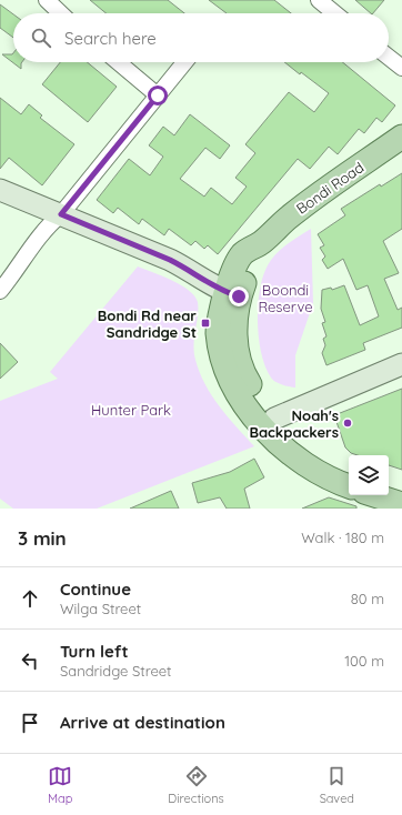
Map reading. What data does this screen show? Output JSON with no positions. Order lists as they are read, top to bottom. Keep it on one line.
{"streets":{"main road":["Bondi Road"]},"parks":["Boondi Reserve","Hunter Park"],"places":{"transit":["Bondi Rd near Sandridge St"],"other":["Noah's Backpackers"]},"page":{"search":"Search here","heading":["3 min","Walk · 180 m"],"list":[["Continue","Wilga Street","80 m"],["Turn left","Sandridge Street","100 m"],"Arrive at destination"],"nav":["Map","Directions","Saved"]}}
